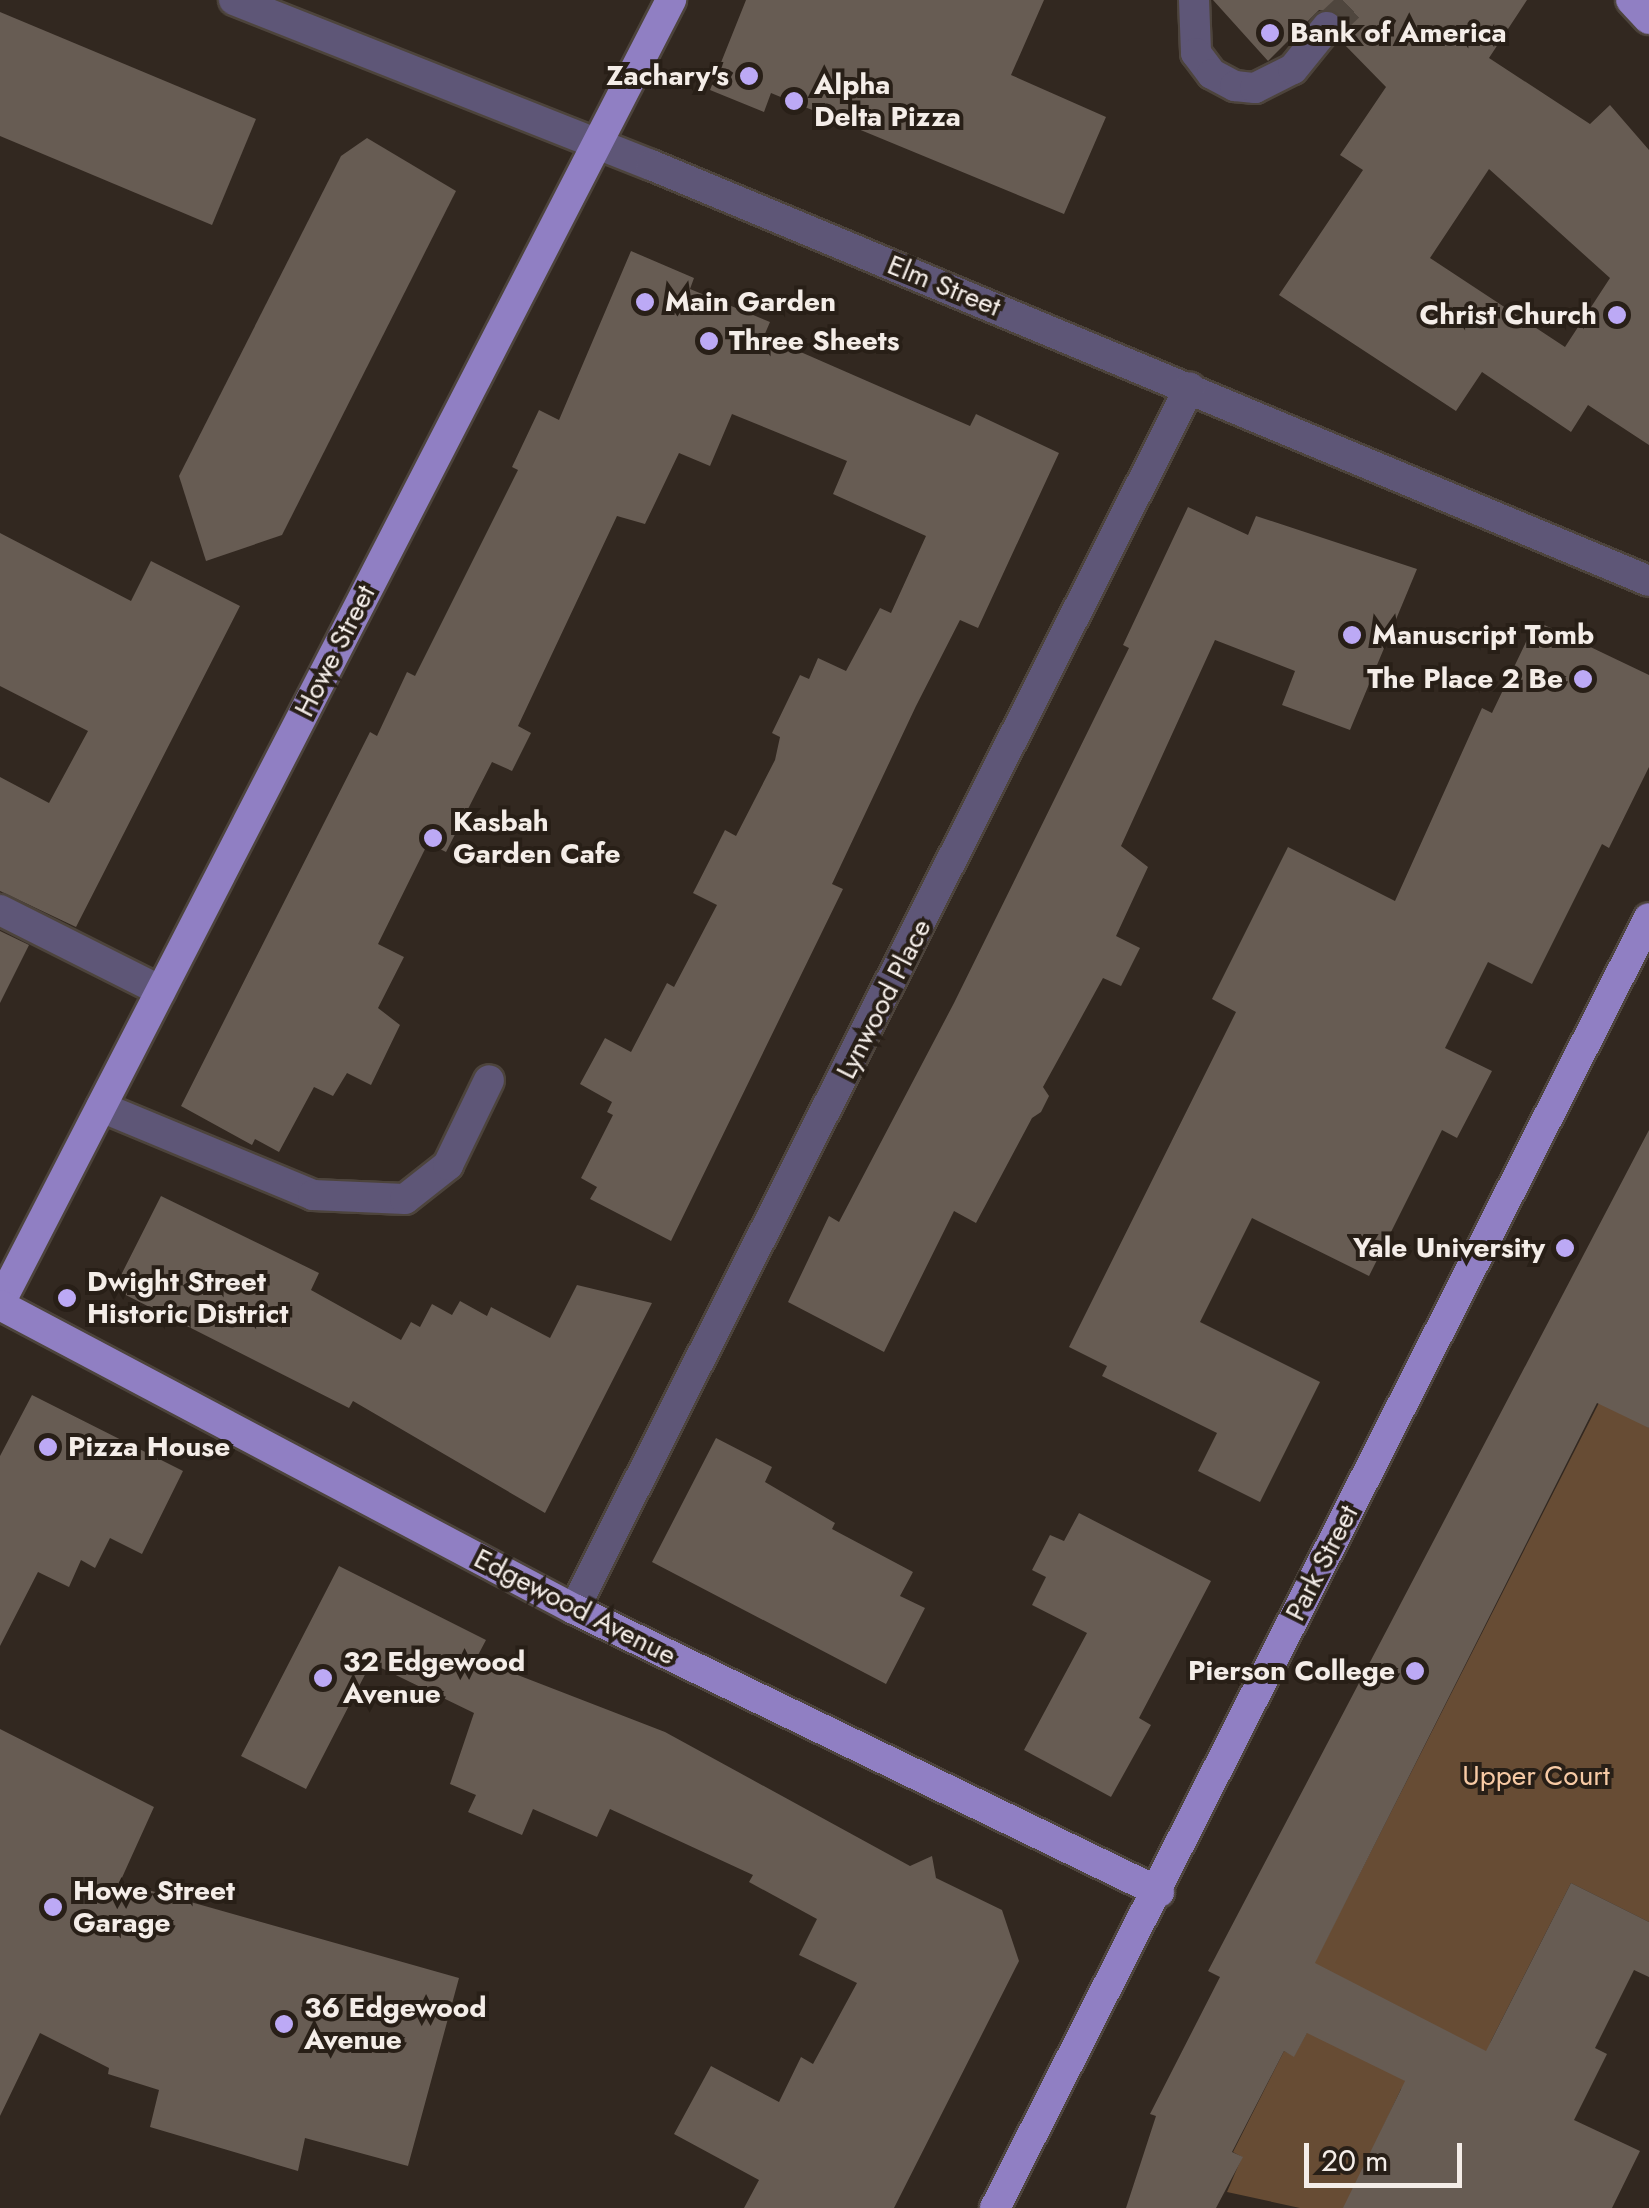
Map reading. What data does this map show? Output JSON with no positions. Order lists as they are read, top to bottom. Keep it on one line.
{"streets":{"main road":["Howe Street","Park Street","Edgewood Avenue"],"street":["Elm Street","Lynwood Place"]},"crossings":[["Elm Street","Howe Street"],["Elm Street","Lynwood Place"],["Howe Street","Edgewood Avenue"],["Lynwood Place","Edgewood Avenue"],["Park Street","Edgewood Avenue"]],"parks":["Upper Court"],"places":["Bank of America","Zachary's","Alpha Delta Pizza","Main Garden","Christ Church","Three Sheets","Manuscript Tomb","The Place 2 Be","Kasbah Garden Cafe","Yale University","Dwight Street Historic District","Pizza House","Pierson College","32 Edgewood Avenue","Howe Street Garage","36 Edgewood Avenue"],"scale_bar":"20 m"}
